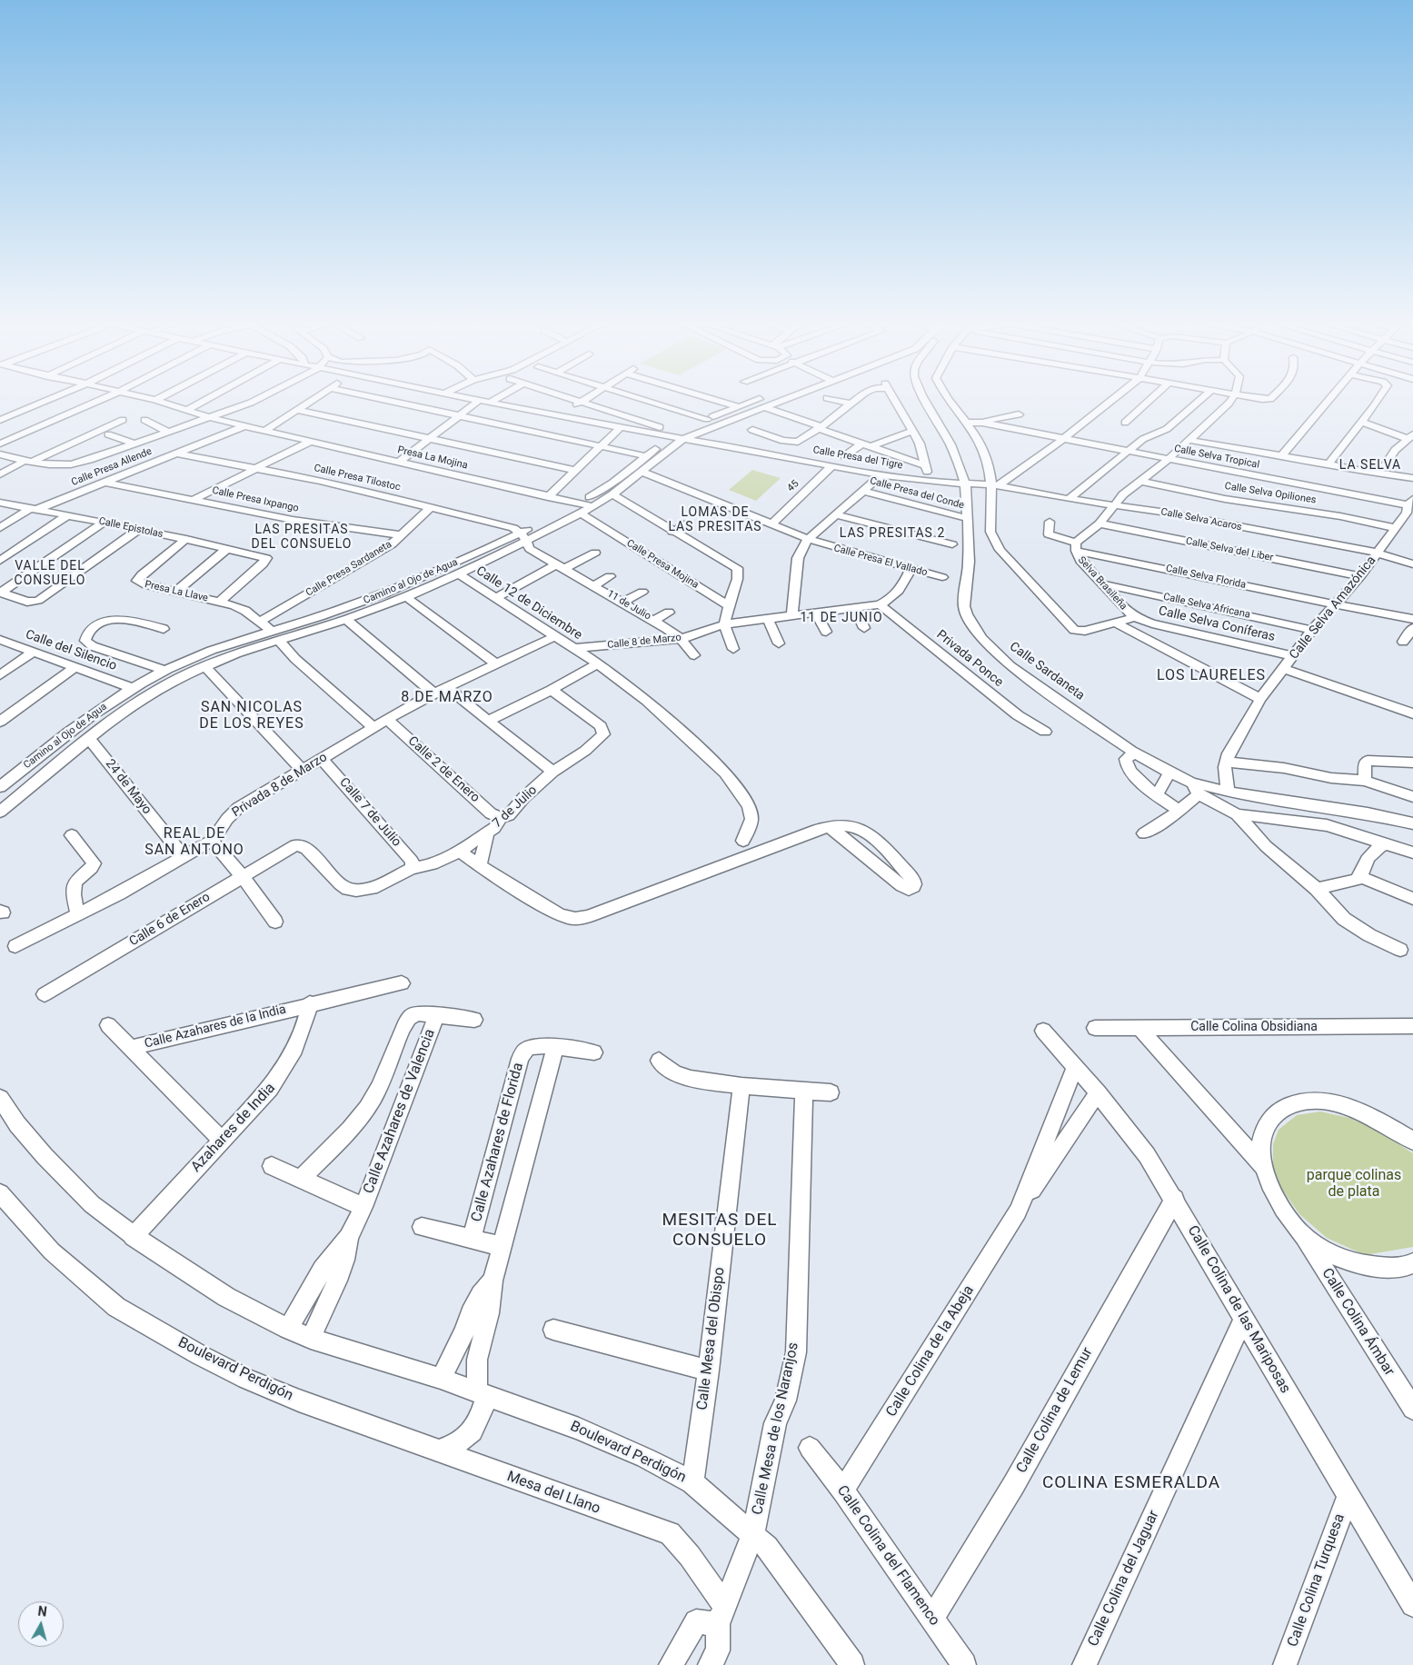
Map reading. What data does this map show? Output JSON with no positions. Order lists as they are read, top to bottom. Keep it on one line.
{"streets":{"street":["Calle Selva Tropical","Presa La Mojina","Calle Presa del Tigre","Calle Presa Allende","Calle Presa Tilostoc","45","Calle Presa del Conde","Calle Selva Opiliones","Calle Presa Ixpango","Calle Selva Acaros","Calle Epistolas","Calle Selva del Liber","Calle Presa El Vallado","Calle Presa Mojina","Calle Presa Sardaneta","Calle Selva Florida","Camino al Ojo de Agua","Selva Brasileña","Presa La Llave","Calle 12 de Diciembre","11 de Julio","Calle Selva Africana","Calle Selva Amazónica","Calle Selva Coníferas","Calle 8 de Marzo","Calle del Silencio","Privada Ponce","Calle Sardaneta","Calle 2 de Enero","Privada 8 de Marzo","24 de Mayo","7 de Julio","Calle 7 de Julio","Calle 6 de Enero","Calle Azahares de la India","Calle Colina Obsidiana","Calle Azahares de Valencia","Azahares de India","Calle Azahares de Florida","Calle Colina de las Mariposas","Calle Colina Ámbar","Calle Mesa del Obispo","Calle Colina de la Abeja","Boulevard Perdigón","Calle Colina de Lemur","Calle Mesa de los Naranjos","Mesa del Llano","Calle Colina del Flamenco","Calle Colina del Jaguar","Calle Colina Turquesa"]},"crossings":[["Calle Selva Tropical","Calle Selva Amazónica"],["Presa La Mojina","Calle Presa Allende"],["Presa La Mojina","Calle Presa Mojina"],["Presa La Mojina","Camino al Ojo de Agua"],["Calle Presa del Tigre","45"],["Calle Presa del Tigre","Calle Selva Acaros"],["Calle Presa del Tigre","Camino al Ojo de Agua"],["Calle Presa del Tigre","Selva Brasileña"],["Calle Presa del Tigre","Calle Sardaneta"],["Calle Presa Allende","Calle Presa Tilostoc"],["Calle Presa Allende","Calle Presa Ixpango"],["Calle Presa Allende","Calle Epistolas"],["Calle Presa Tilostoc","Calle Presa Sardaneta"],["Calle Presa Tilostoc","Camino al Ojo de Agua"],["Calle Presa Tilostoc","11 de Julio"],["45","Calle Presa El Vallado"],["Calle Presa del Conde","Calle Sardaneta"],["Calle Selva Opiliones","Calle Selva Amazónica"],["Calle Presa Ixpango","Calle Presa Sardaneta"],["Calle Selva Acaros","Selva Brasileña"],["Calle Selva Acaros","Calle Selva Amazónica"],["Calle Epistolas","Presa La Llave"],["Calle Selva del Liber","Calle Selva Amazónica"],["Calle Presa El Vallado","Camino al Ojo de Agua"],["Calle Presa El Vallado","Calle 8 de Marzo"],["Calle Presa Mojina","Camino al Ojo de Agua"],["Calle Presa Sardaneta","Presa La Llave"],["Calle Selva Florida","Selva Brasileña"],["Calle Selva Florida","Calle Selva Amazónica"],["Camino al Ojo de Agua","Presa La Llave"],["Camino al Ojo de Agua","Calle 12 de Diciembre"],["Camino al Ojo de Agua","11 de Julio"],["Camino al Ojo de Agua","Calle del Silencio"],["Camino al Ojo de Agua","24 de Mayo"],["Selva Brasileña","Calle Selva Africana"],["Selva Brasileña","Calle Selva Coníferas"],["Calle 12 de Diciembre","Calle 8 de Marzo"],["Calle 12 de Diciembre","Privada 8 de Marzo"],["11 de Julio","Calle 8 de Marzo"],["Calle Selva Africana","Calle Selva Amazónica"],["Calle Selva Amazónica","Calle Selva Coníferas"],["Calle 8 de Marzo","Privada Ponce"],["Calle 2 de Enero","Privada 8 de Marzo"],["Calle 2 de Enero","7 de Julio"],["Privada 8 de Marzo","24 de Mayo"],["Privada 8 de Marzo","Calle 7 de Julio"],["7 de Julio","Calle 7 de Julio"],["7 de Julio","Calle 6 de Enero"],["Calle Azahares de la India","Azahares de India"],["Calle Azahares de Valencia","Boulevard Perdigón"],["Azahares de India","Boulevard Perdigón"],["Calle Colina de las Mariposas","Calle Colina de la Abeja"],["Calle Colina de las Mariposas","Calle Colina de Lemur"],["Calle Colina de las Mariposas","Calle Colina del Jaguar"],["Calle Colina de las Mariposas","Calle Colina Turquesa"],["Calle Mesa del Obispo","Boulevard Perdigón"],["Calle Colina de la Abeja","Calle Colina del Flamenco"],["Boulevard Perdigón","Calle Mesa de los Naranjos"],["Boulevard Perdigón","Mesa del Llano"],["Calle Colina de Lemur","Calle Colina del Flamenco"],["Calle Mesa de los Naranjos","Mesa del Llano"]],"districts":["LA SELVA","LOMAS DE LAS PRESITAS","LAS PRESITAS DEL CONSUELO","LAS PRESITAS 2","VALLE DEL CONSUELO","11 DE JUNIO","LOS LAURELES","8 DE MARZO","SAN NICOLAS DE LOS REYES","REAL DE SAN ANTONO","MESITAS DEL CONSUELO","COLINA ESMERALDA"],"parks":["parque colinas de plata"],"north":"top"}
